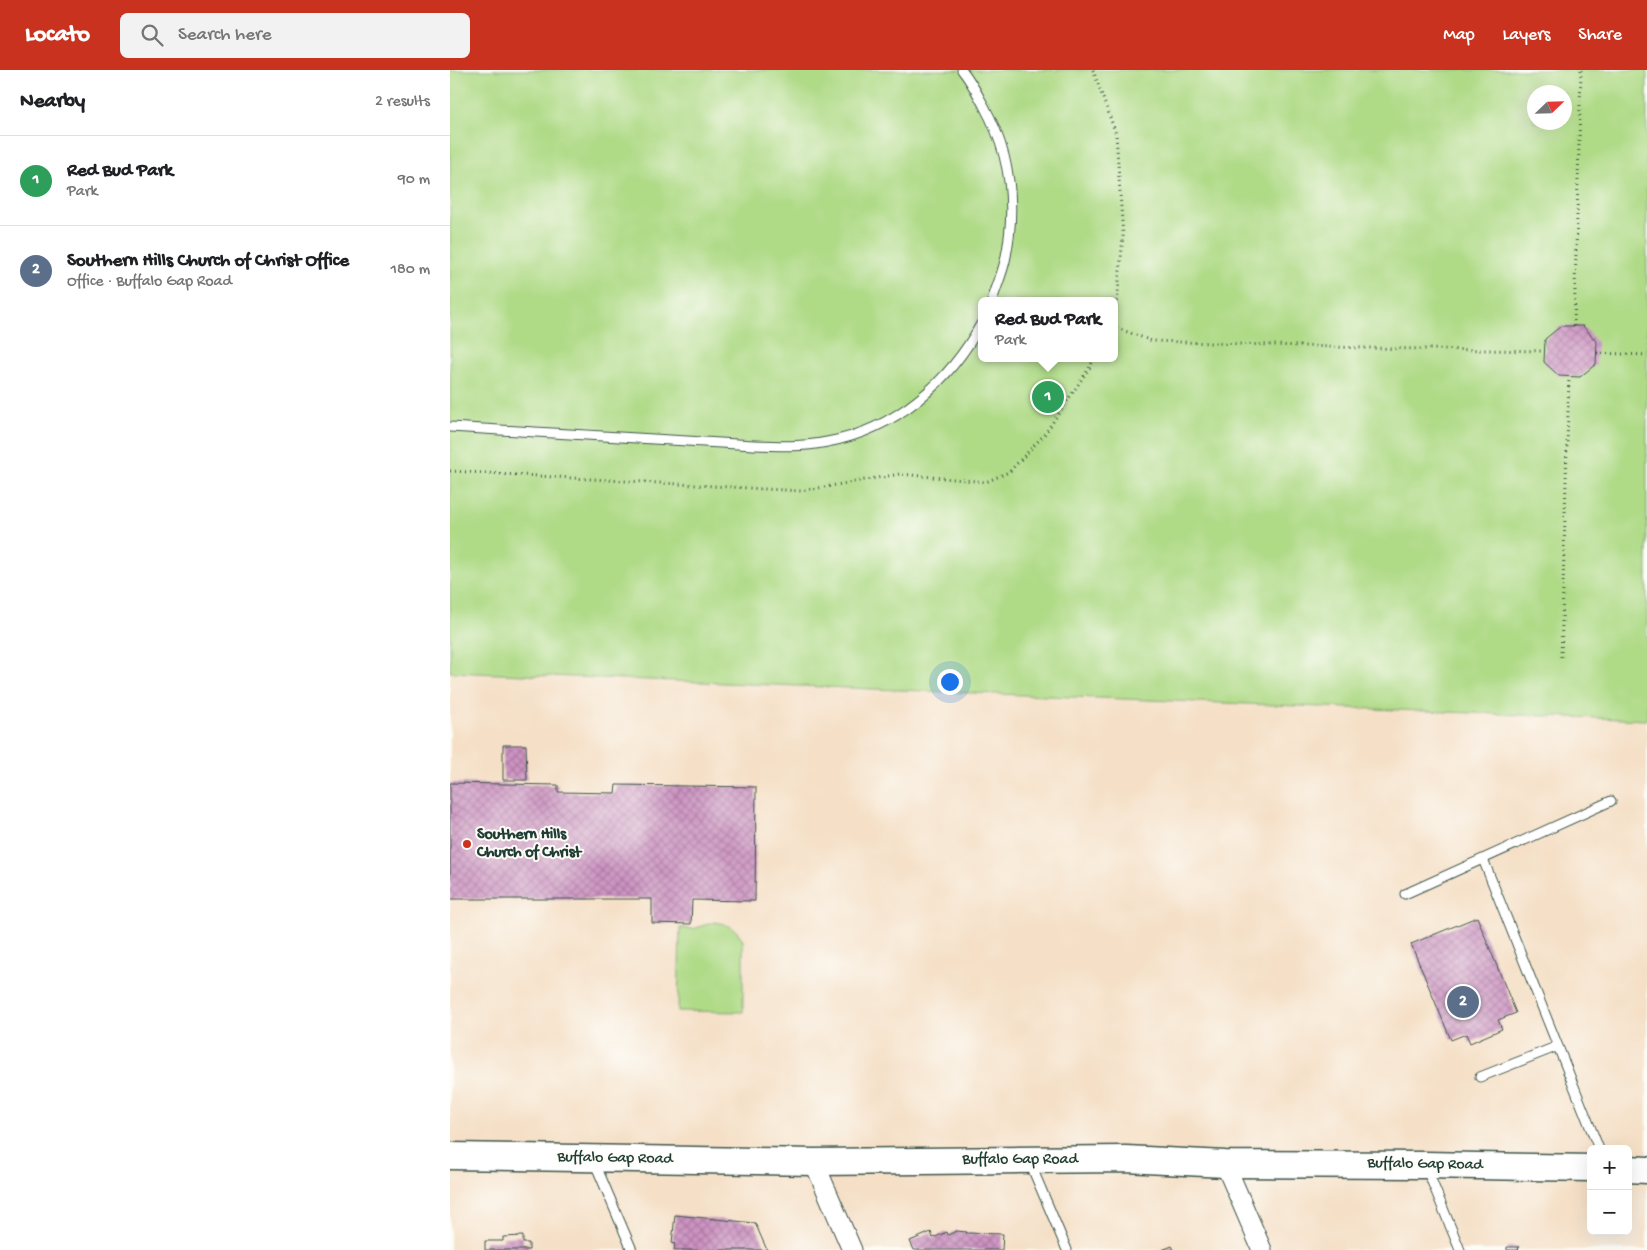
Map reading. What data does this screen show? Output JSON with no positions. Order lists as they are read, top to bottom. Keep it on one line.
{"streets":{"main road":["Buffalo Gap Road"]},"places":["Southern Hills Church of Christ"],"north":"top right","page":{"header":"Locato","search":"Search here","nav":["Map","Layers","Share"],"heading":["Nearby","2 results"],"list":[{"mark":"1","name":"Red Bud Park","note":"Park","value":"90 m"},{"mark":"2","name":"Southern Hills Church of Christ Office","note":"Office · Buffalo Gap Road","value":"180 m"}],"popup":["Red Bud Park","Park"],"pins":["1","2"],"map_buttons":["+","−"]}}
